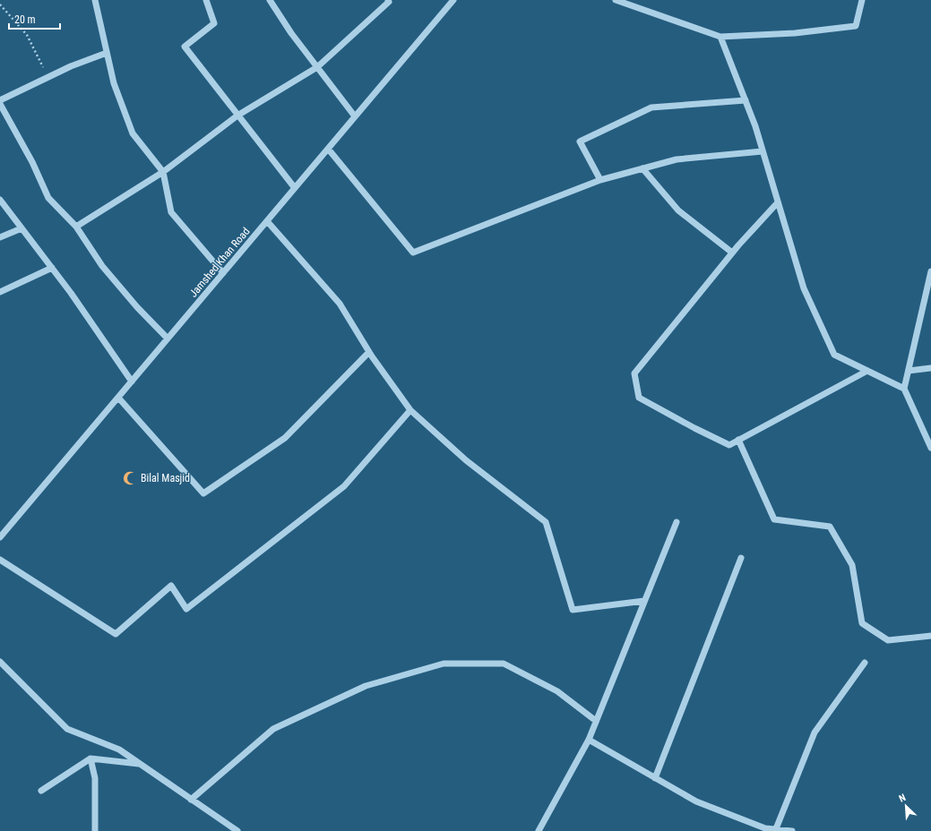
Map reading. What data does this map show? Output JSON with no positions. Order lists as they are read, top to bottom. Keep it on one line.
{"streets":{"street":["Jamshed Khan Road"]},"places":{"mosque":["Bilal Masjid"]},"scale_bar":"20 m","north":"top left"}
